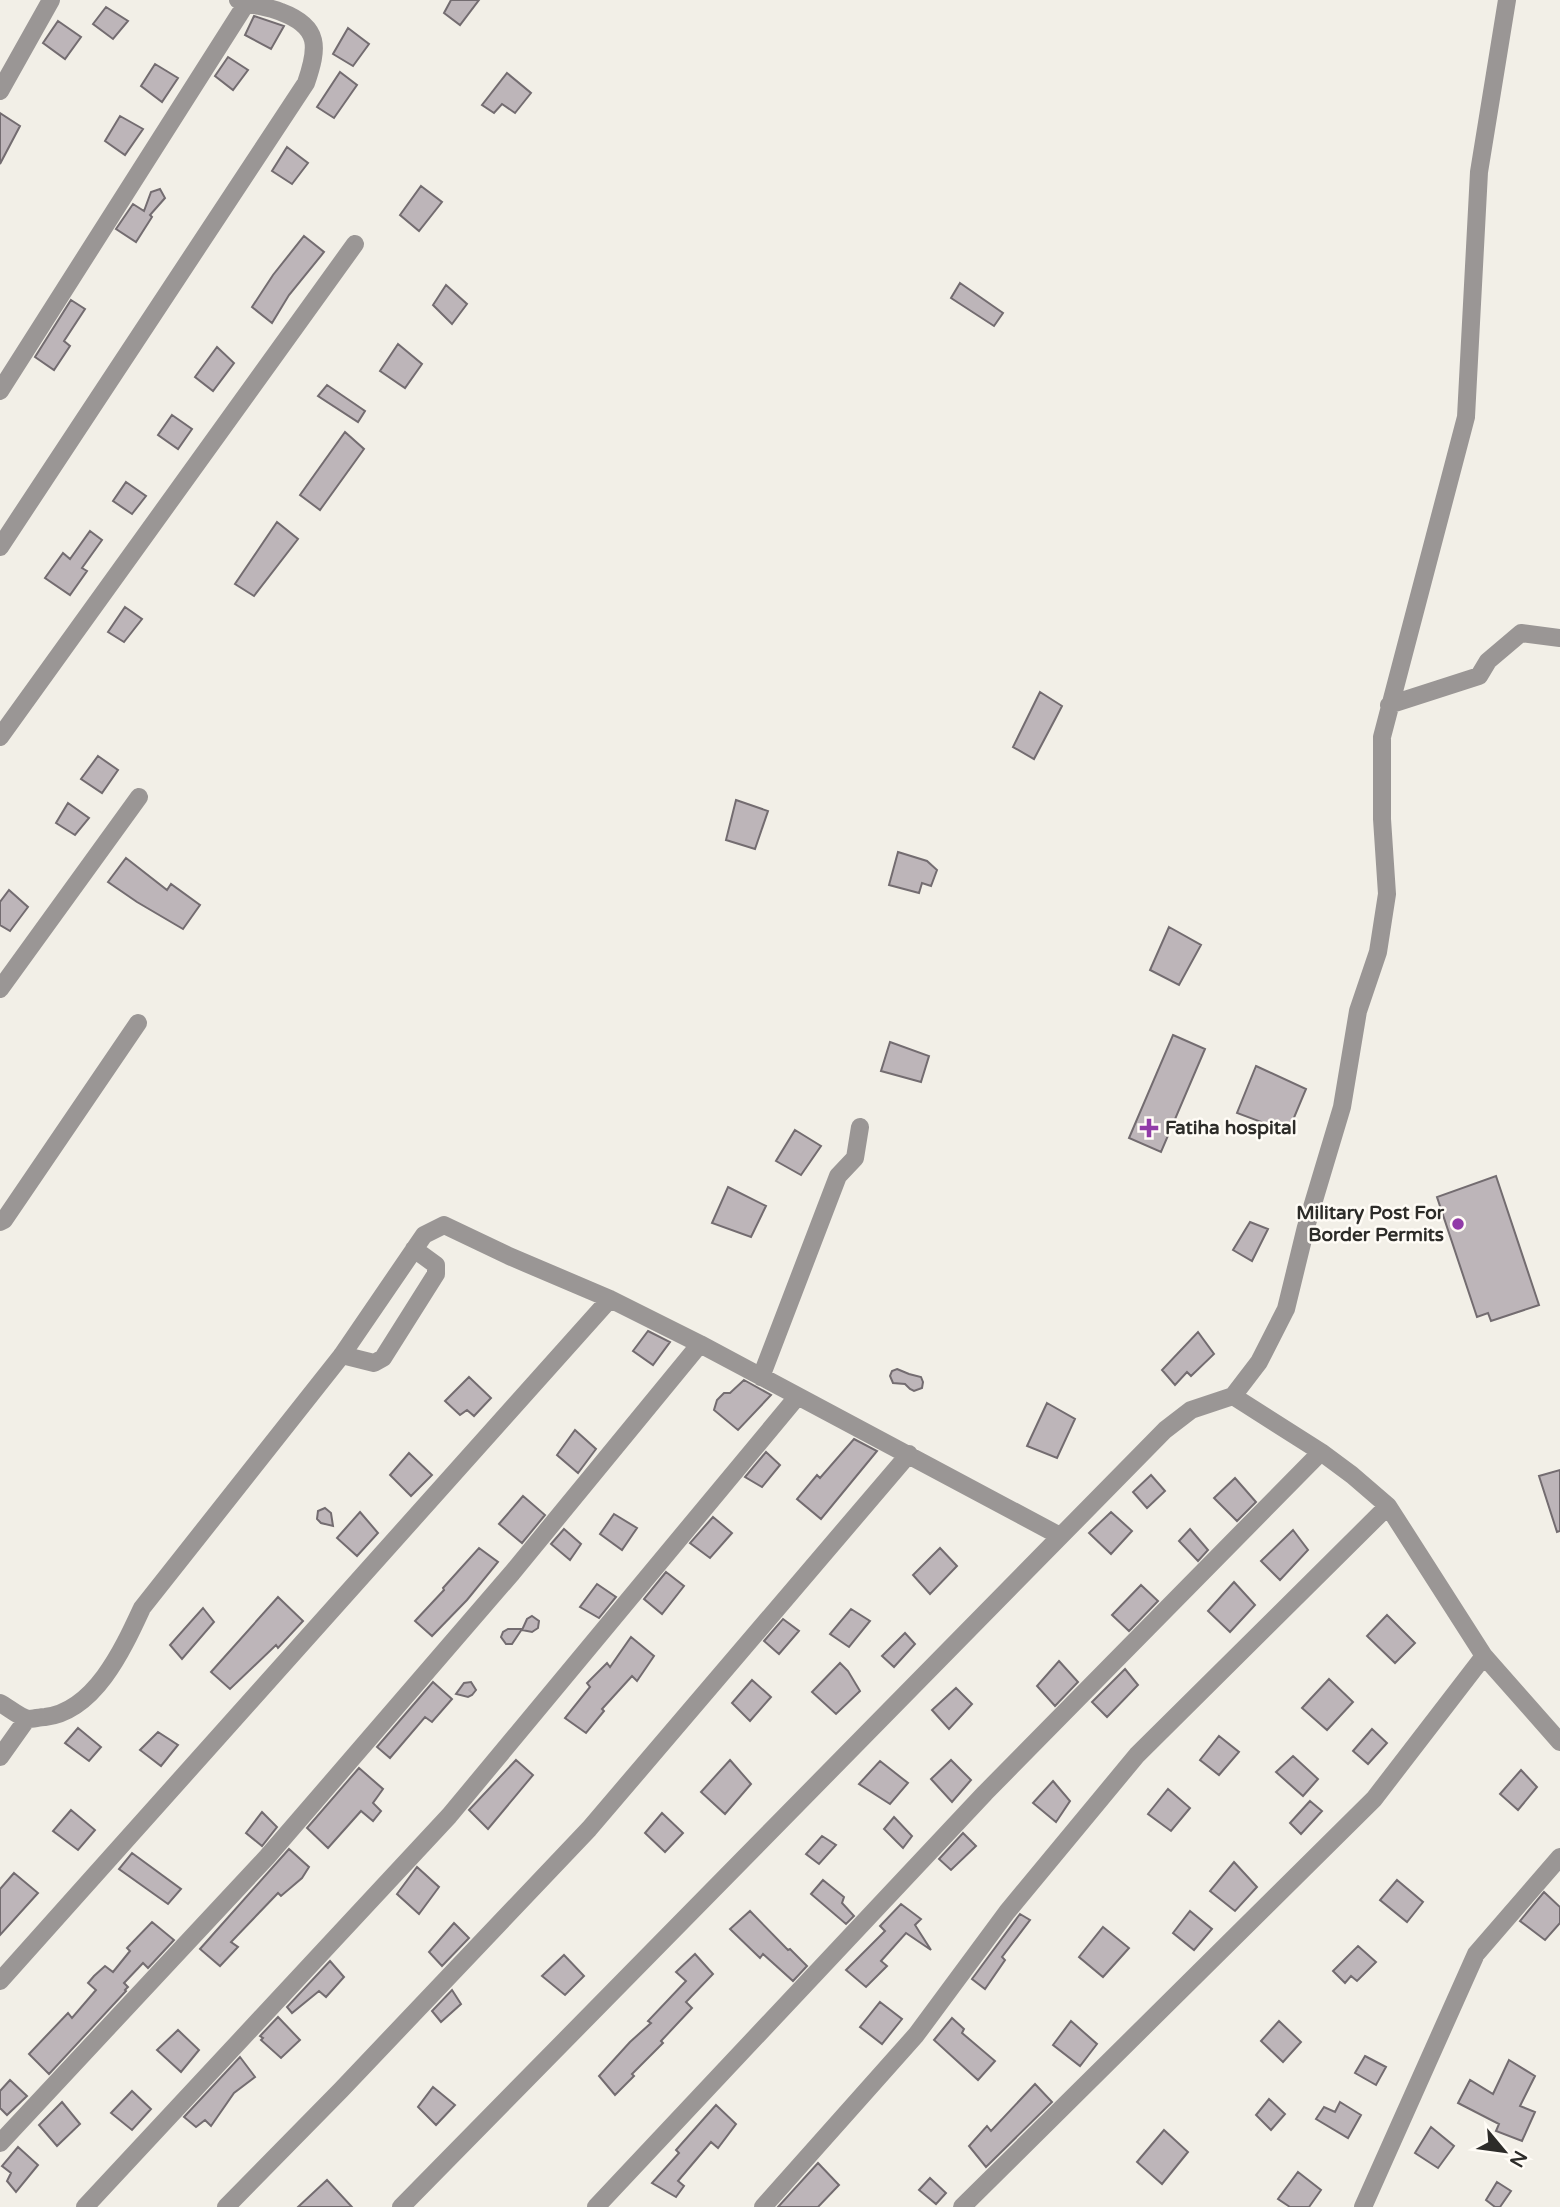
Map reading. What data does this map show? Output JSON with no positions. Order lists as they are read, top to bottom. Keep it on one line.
{"places":{"health":["Fatiha hospital"],"other":["Military Post For Border Permits"]},"north":"bottom right"}
